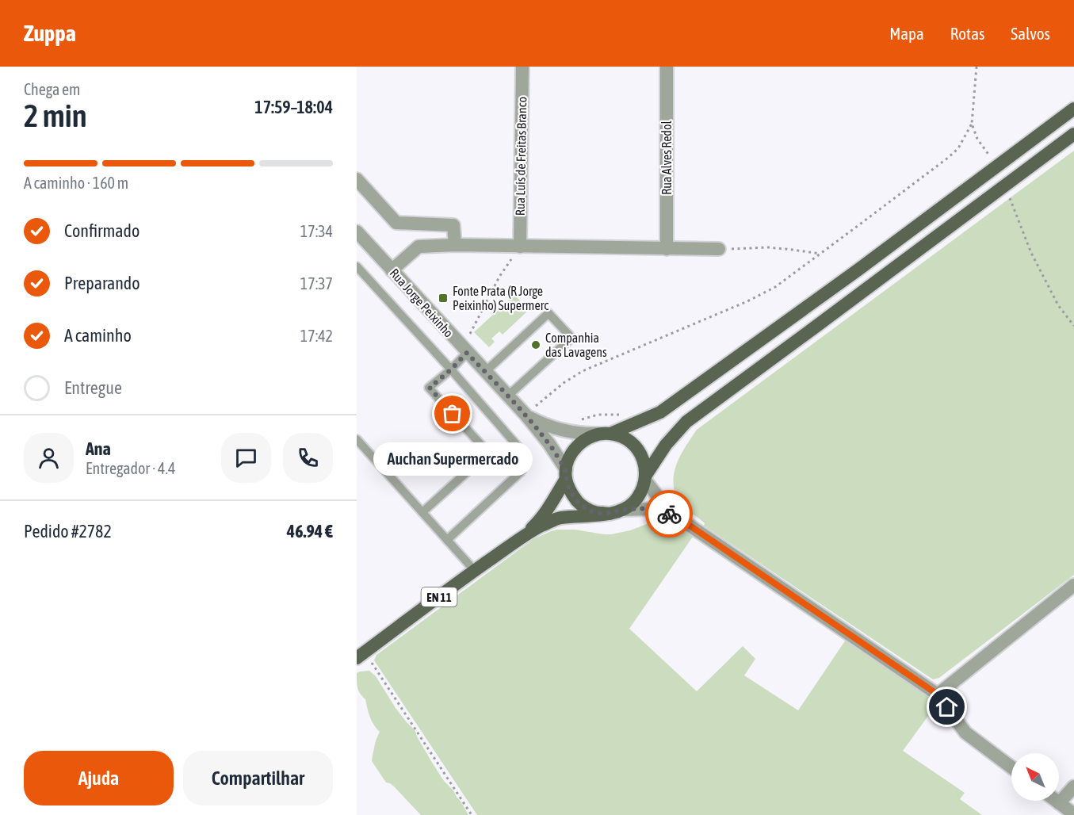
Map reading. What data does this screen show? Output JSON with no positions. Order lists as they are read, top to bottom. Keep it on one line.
{"streets":{"main road":["EN 11"],"street":["Rua Luís de Freitas Branco","Rua Alves Redol","Rua Jorge Peixinho"]},"places":{"transit":["Fonte Prata (R Jorge Peixinho) Supermerc"],"other":["Companhia das Lavagens","Auchan Supermercado"]},"north":"top left","page":{"header":"Zuppa","nav":["Mapa","Rotas","Salvos"],"heading":["2 min","Chega em","17:59–18:04"],"panel":["Ana","Entregador · 4.4","Pedido #2782","46.94 €"],"bar":"A caminho · 160 m","list":[["Confirmado","17:34"],["Preparando","17:37"],["A caminho","17:42"],"Entregue"],"bubble":"Auchan Supermercado","buttons":["Ajuda","Compartilhar"]}}
